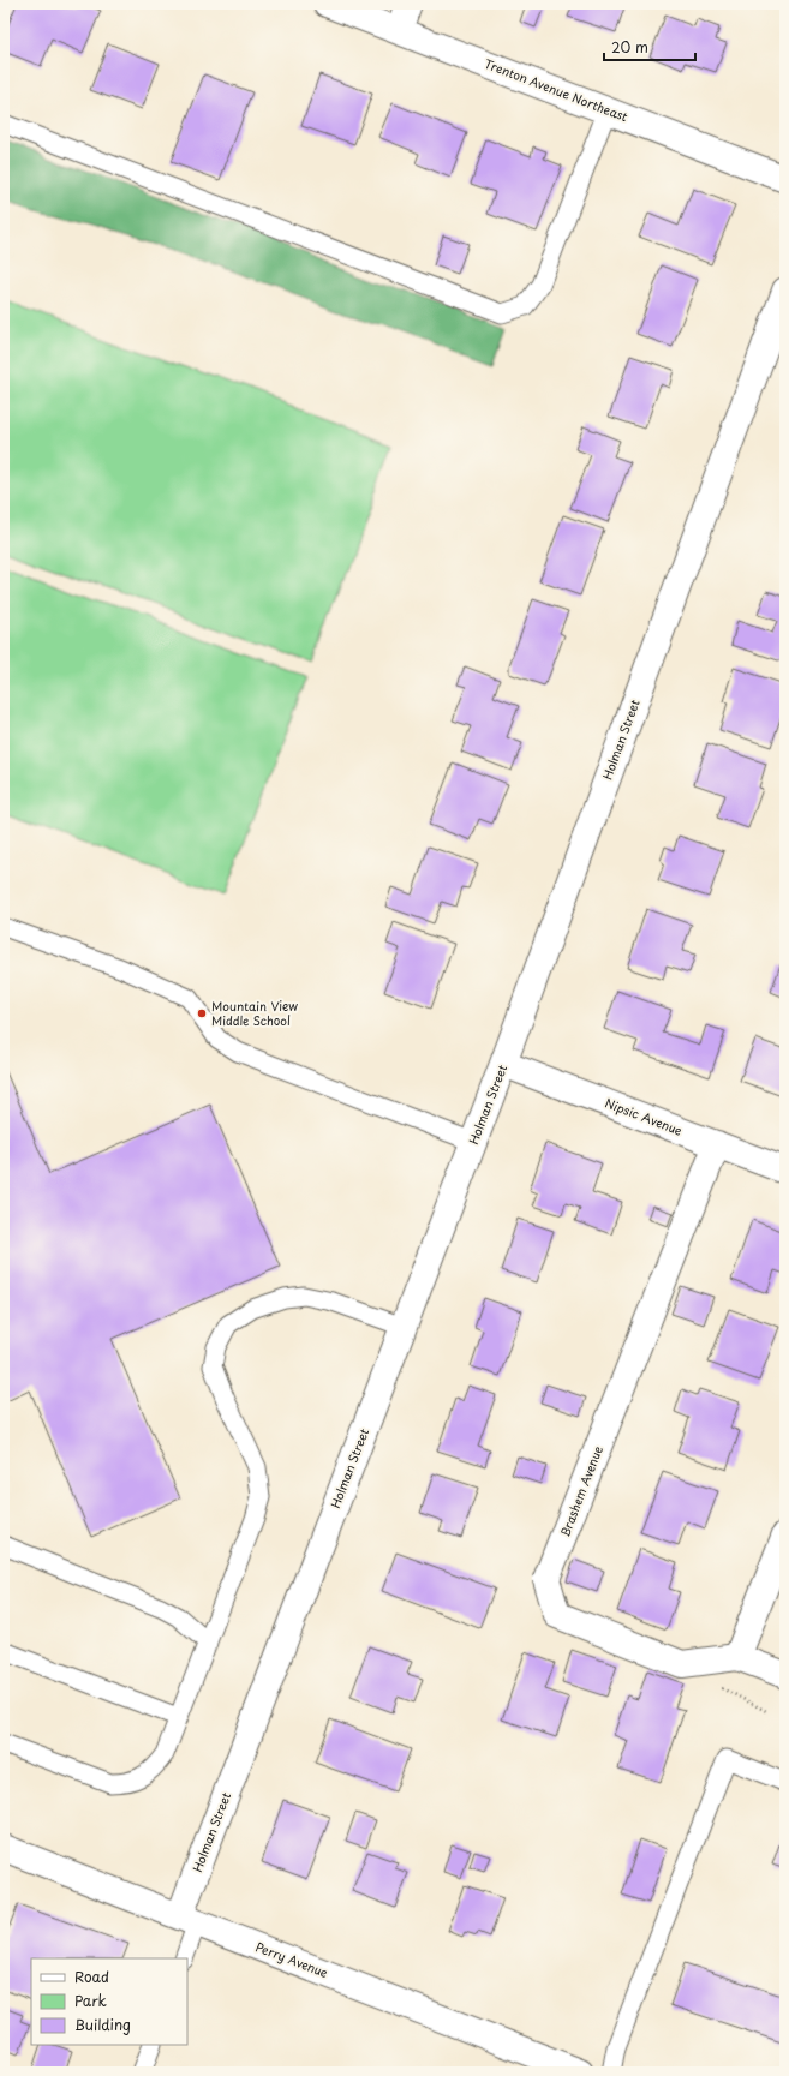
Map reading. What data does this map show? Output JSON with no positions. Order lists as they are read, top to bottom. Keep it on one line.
{"streets":{"street":["Trenton Avenue Northeast","Holman Street","Nipsic Avenue","Brashem Avenue","Perry Avenue"]},"crossings":[["Holman Street","Nipsic Avenue"],["Holman Street","Perry Avenue"],["Nipsic Avenue","Brashem Avenue"]],"places":["Mountain View Middle School"],"legend":["Road","Park","Building"],"scale_bar":"20 m"}
